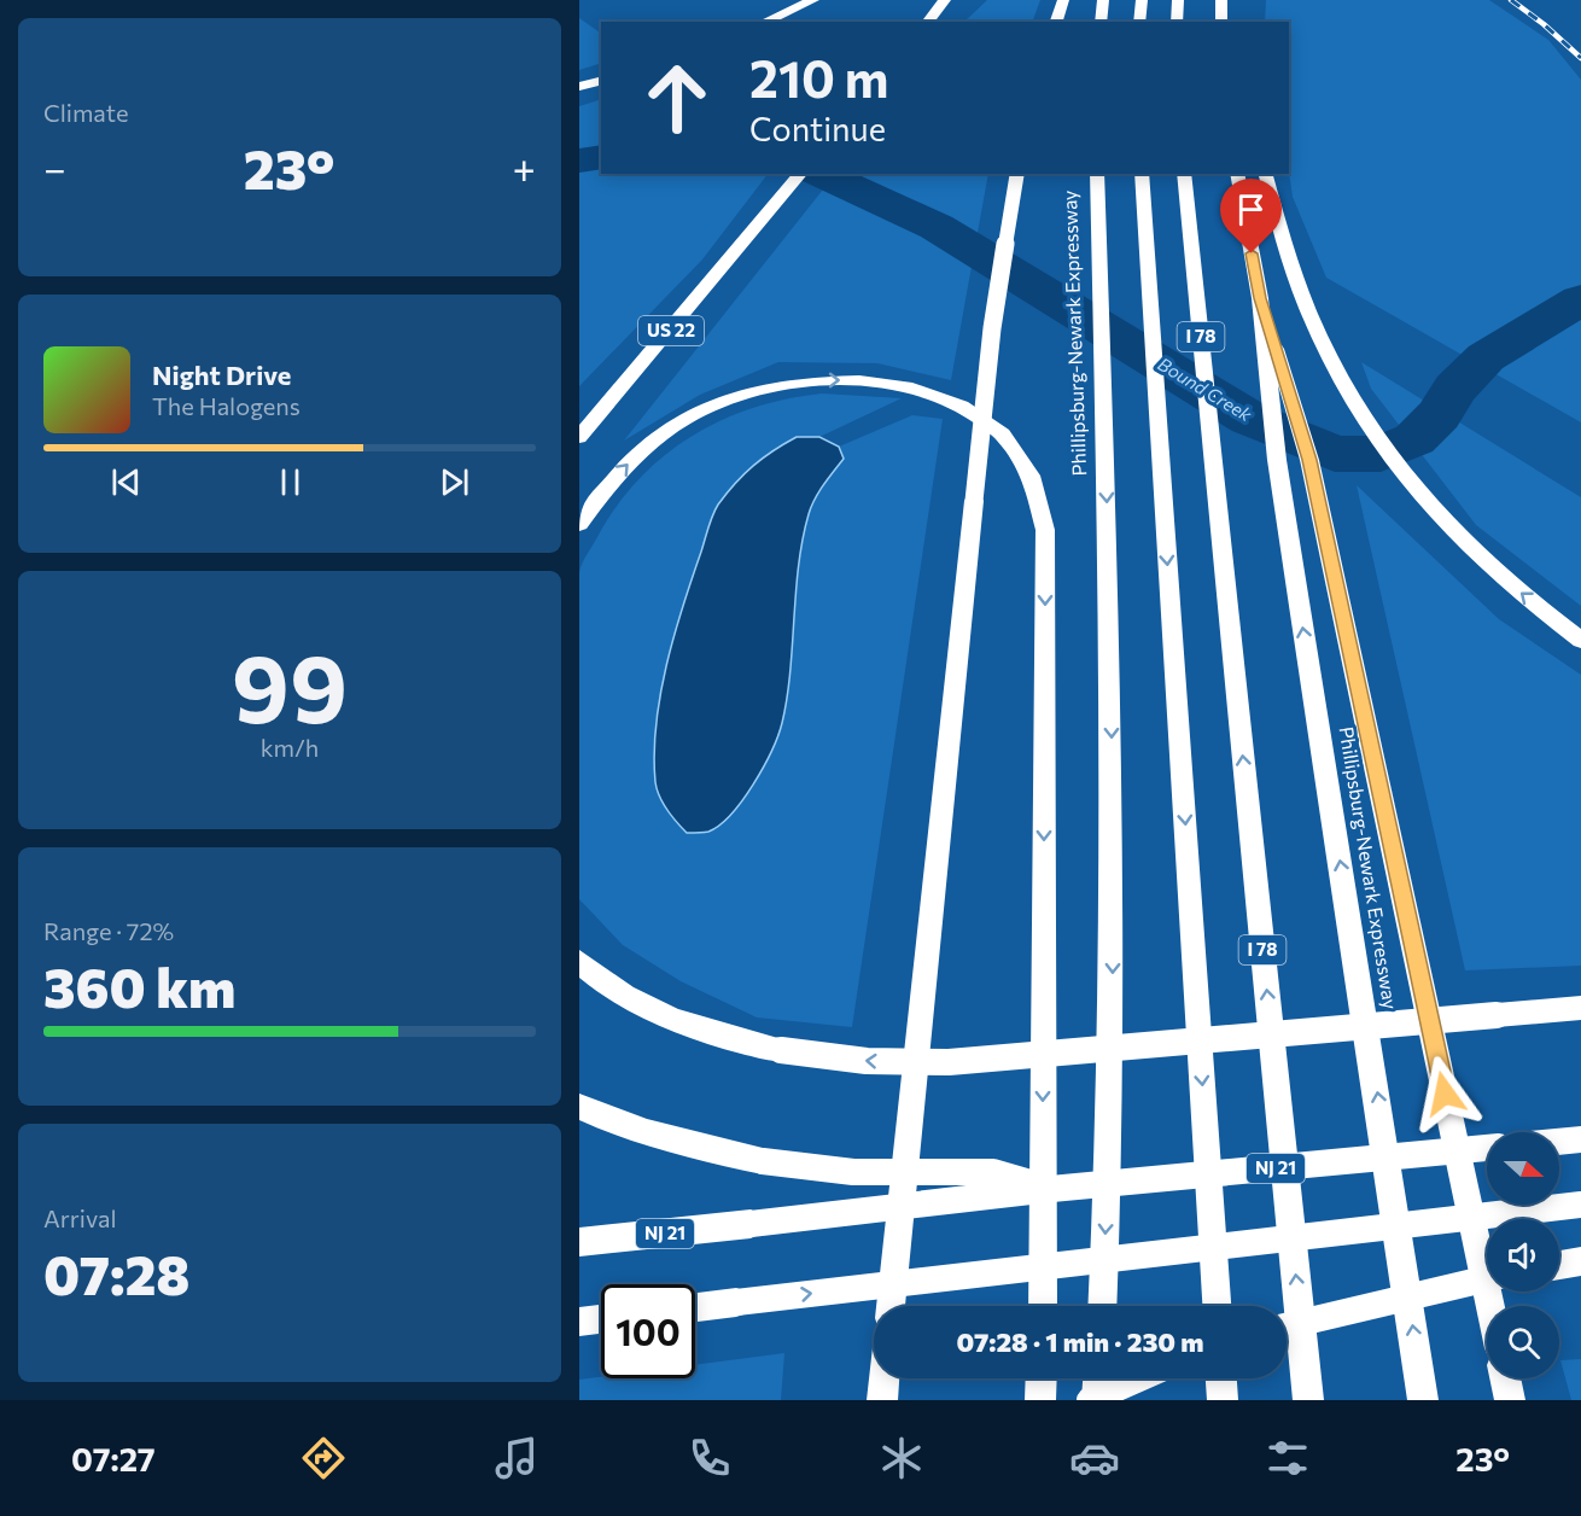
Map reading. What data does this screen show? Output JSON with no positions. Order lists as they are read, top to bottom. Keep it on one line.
{"streets":{"highway":["US 22","Phillipsburg-Newark Expressway","I 78","NJ 21"]},"water":["Bound Creek"],"north":"right","page":{"tile":["Climate",["99","km/h"],["Range · 72%","360 km"],["Arrival","07:28"]],"turn":["210 m","Continue"],"heat":["−","23°","+"],"song":["Night Drive","The Halogens"],"limit":"100","trip":"07:28 · 1 min · 230 m","tabs":["07:27","23°"]}}
